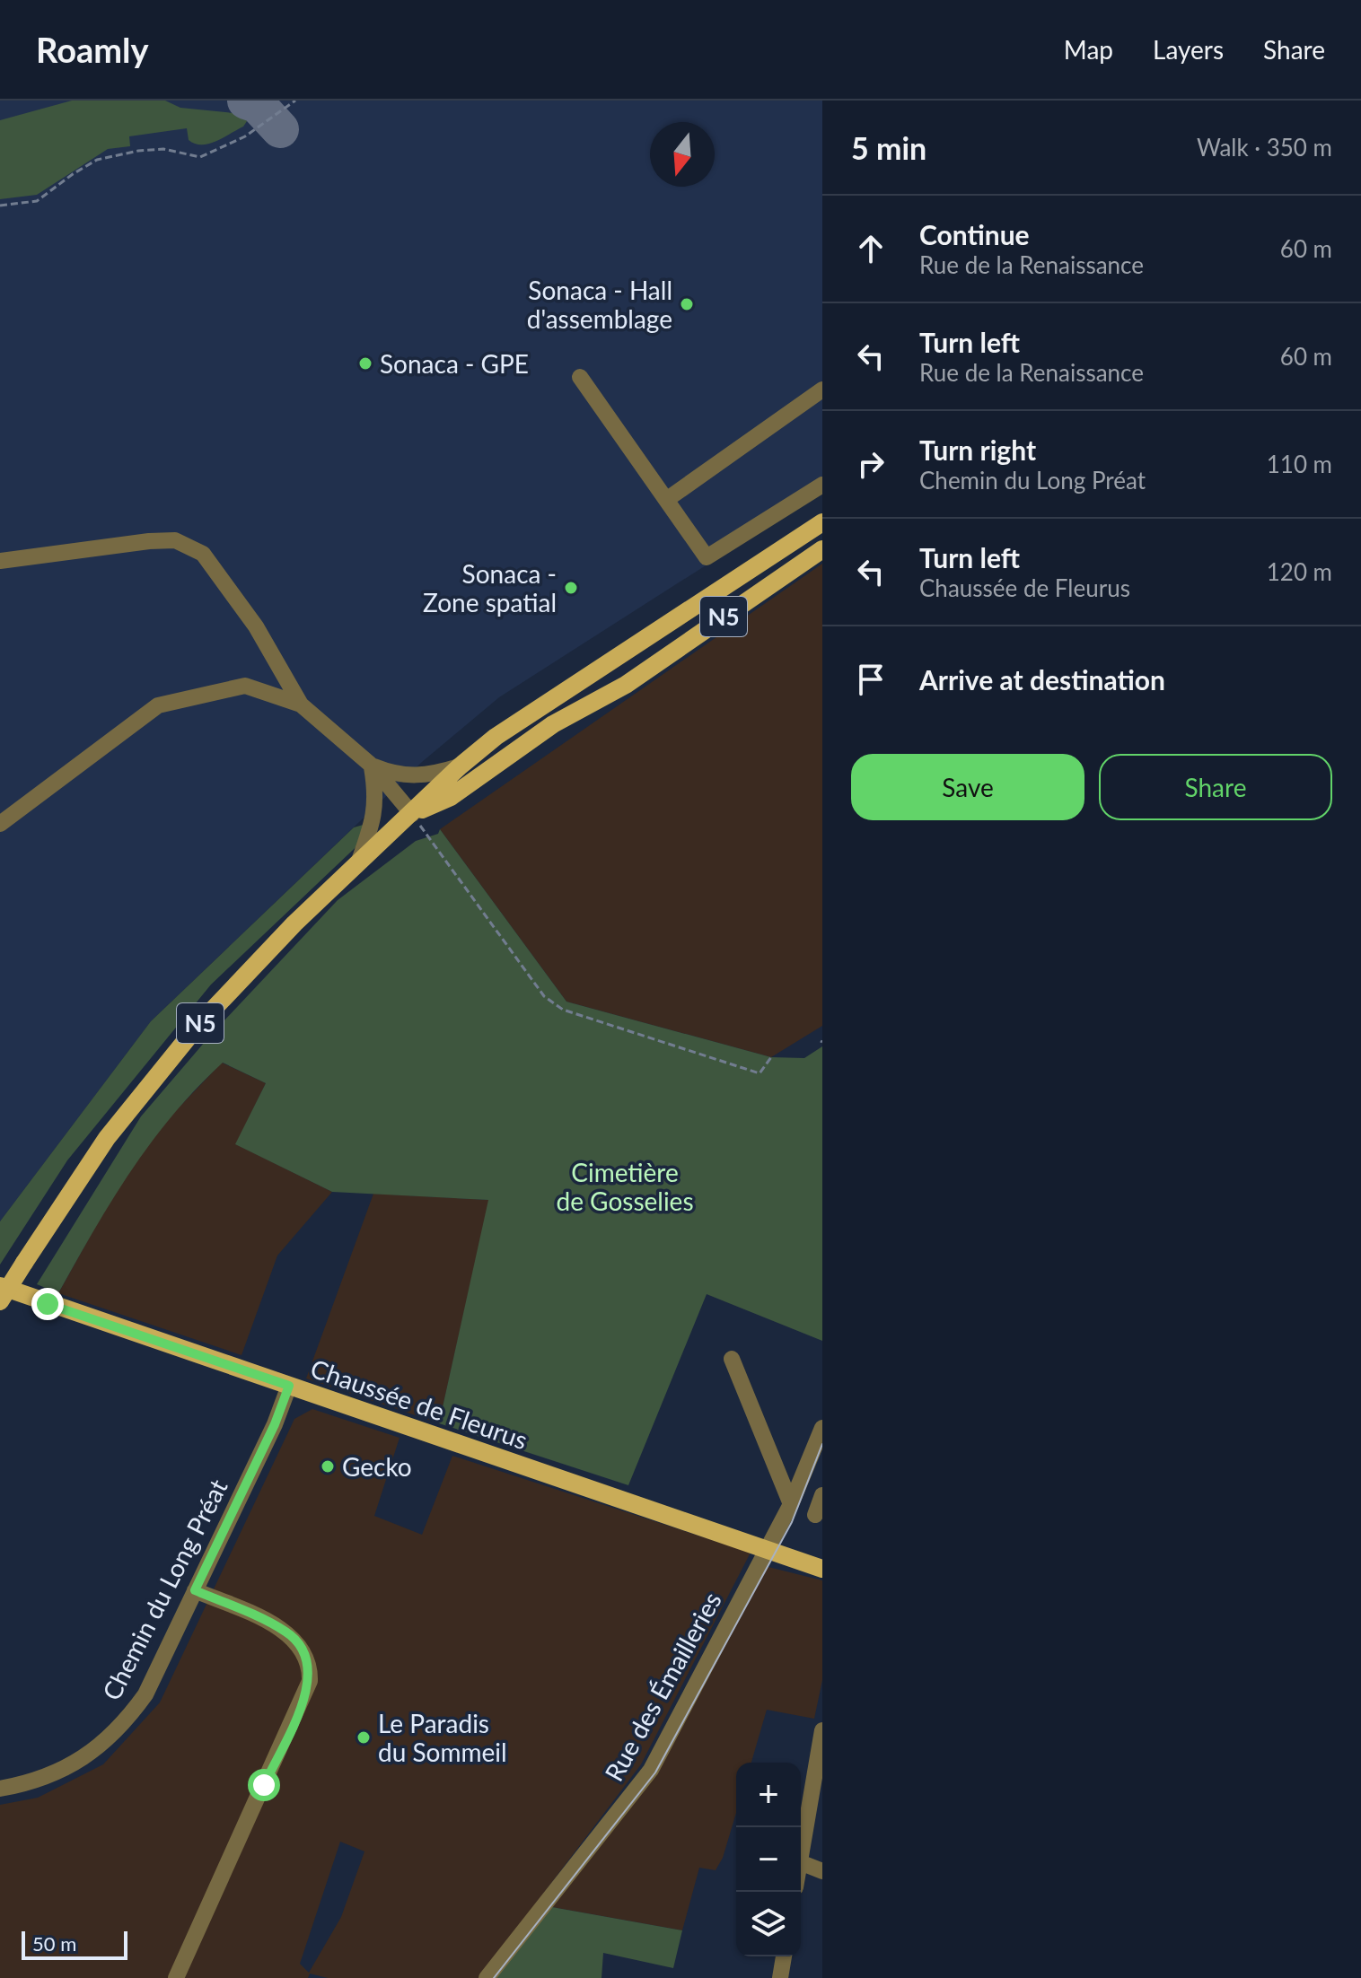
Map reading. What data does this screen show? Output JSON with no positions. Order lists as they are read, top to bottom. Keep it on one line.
{"streets":{"main road":["N5","Chaussée de Fleurus"],"street":["Chemin du Long Préat","Rue des Émailleries"]},"crossings":[["Chaussée de Fleurus","Chemin du Long Préat"],["Chaussée de Fleurus","Rue des Émailleries"]],"parks":["Cimetière de Gosselies"],"places":["Sonaca - Hall d'assemblage","Sonaca - GPE","Sonaca - Zone spatial","Gecko","Le Paradis du Sommeil"],"scale_bar":"50 m","north":"bottom","page":{"header":"Roamly","nav":["Map","Layers","Share"],"heading":["5 min","Walk · 350 m"],"list":[["Continue","Rue de la Renaissance","60 m"],["Turn left","Rue de la Renaissance","60 m"],["Turn right","Chemin du Long Préat","110 m"],["Turn left","Chaussée de Fleurus","120 m"],"Arrive at destination"],"buttons":["Save","Share"],"map_buttons":["+","−"],"scale":"50 m"}}
